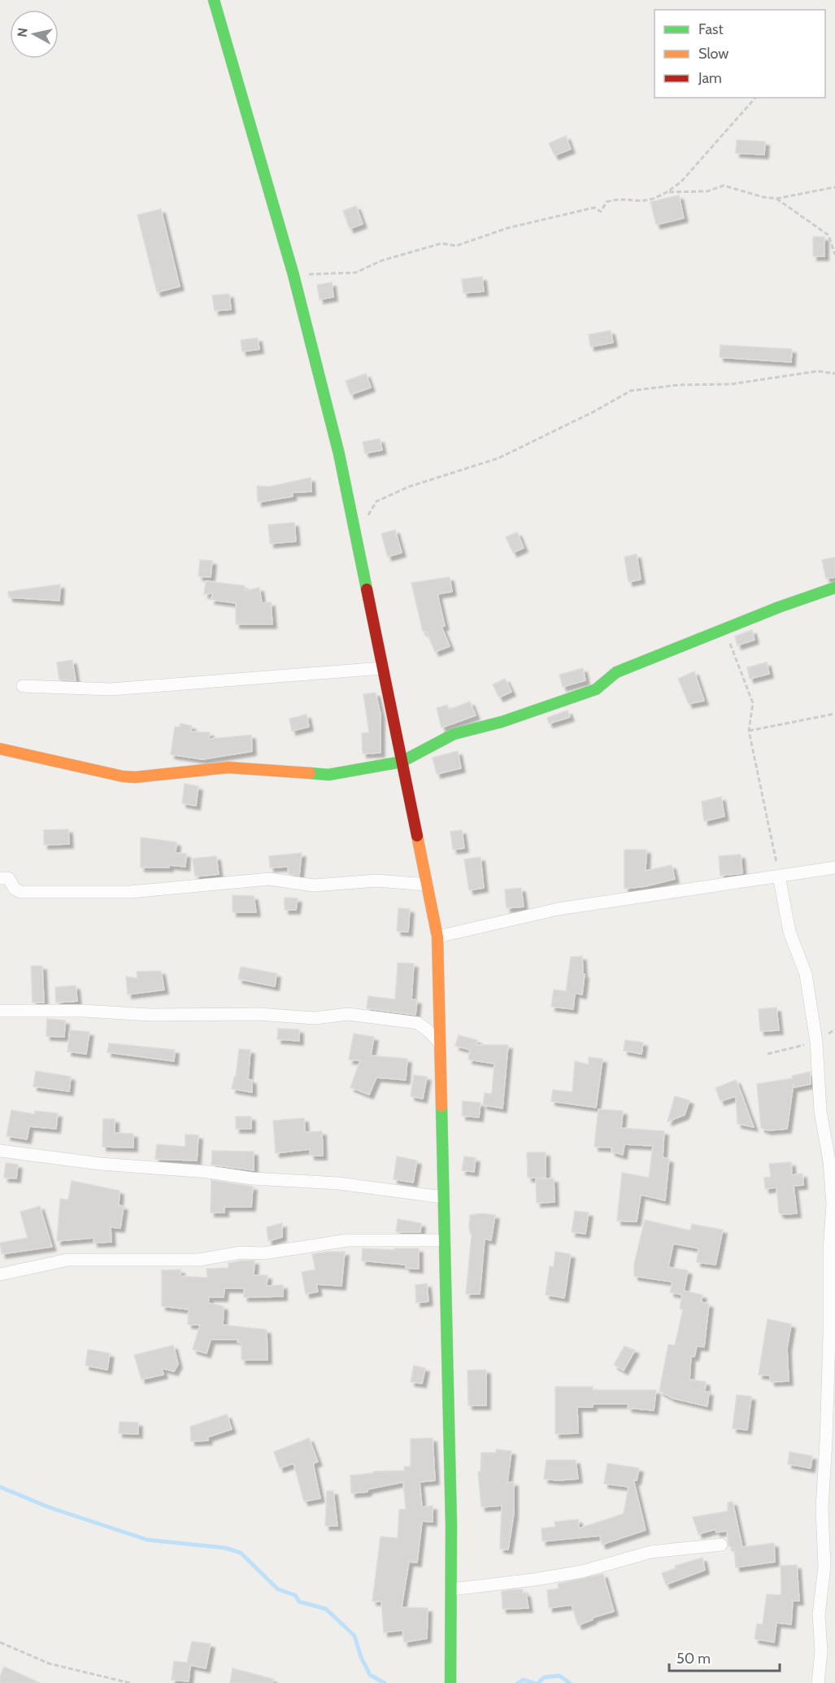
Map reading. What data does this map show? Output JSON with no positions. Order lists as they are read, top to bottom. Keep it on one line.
{"legend":["Fast","Slow","Jam"],"scale_bar":"50 m","north":"left"}
